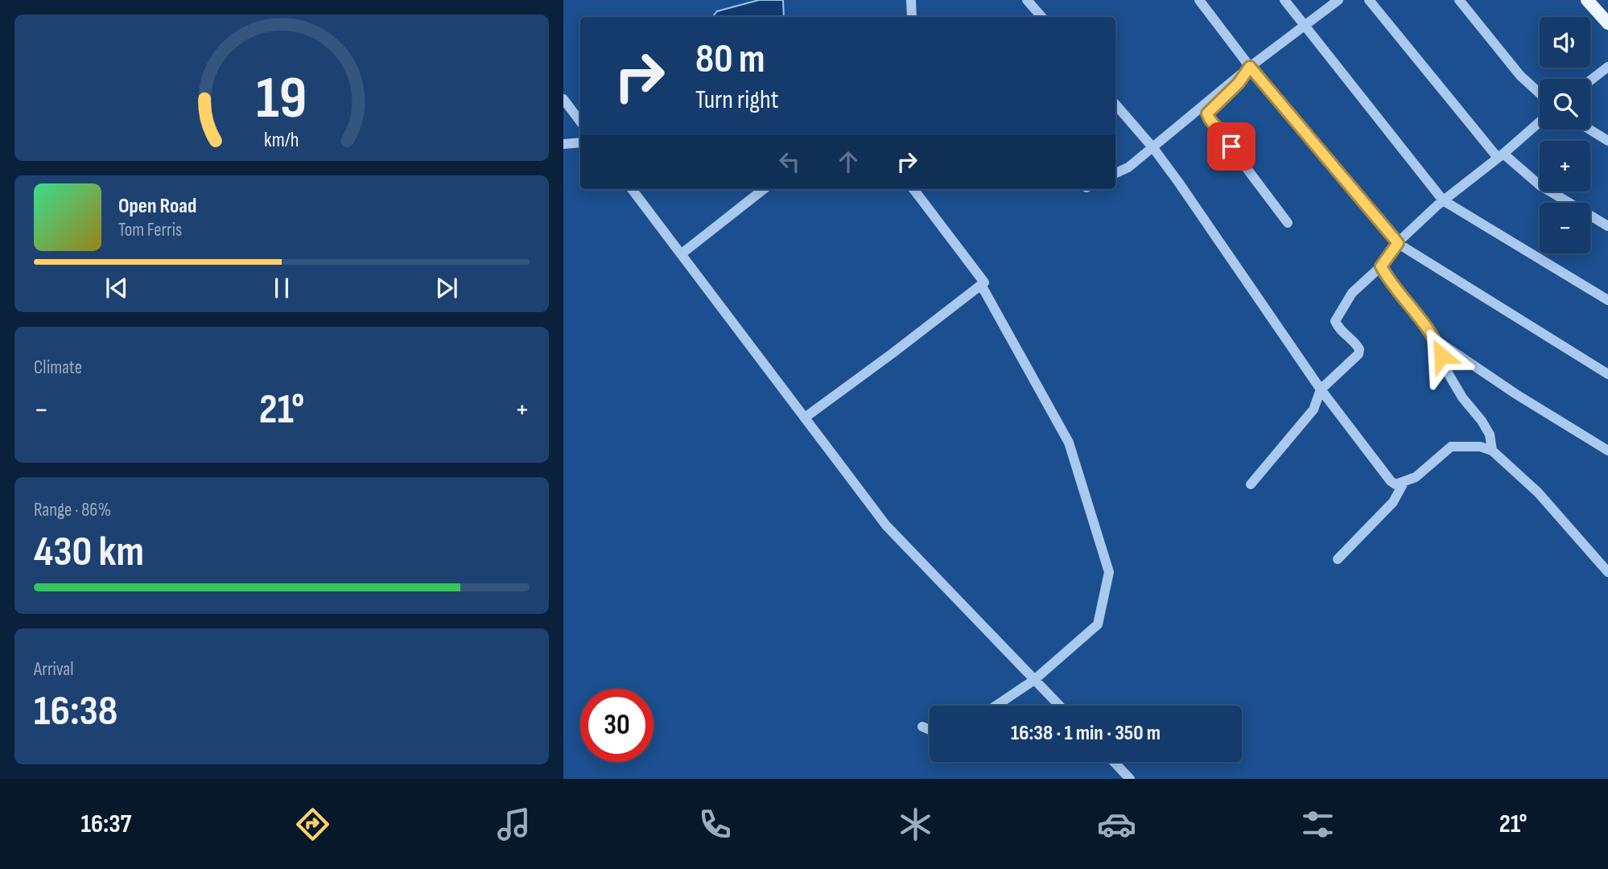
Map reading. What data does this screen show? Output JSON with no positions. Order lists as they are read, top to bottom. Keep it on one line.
{"page":{"map_buttons":["+","−"],"turn":["80 m","Turn right"],"song":["Open Road","Tom Ferris"],"tile":["Climate",["Range · 86%","430 km"],["Arrival","16:38"]],"heat":["−","21°","+"],"limit":"30","trip":"16:38 · 1 min · 350 m","tabs":["16:37","21°"],"gauge":["19","km/h"]}}
